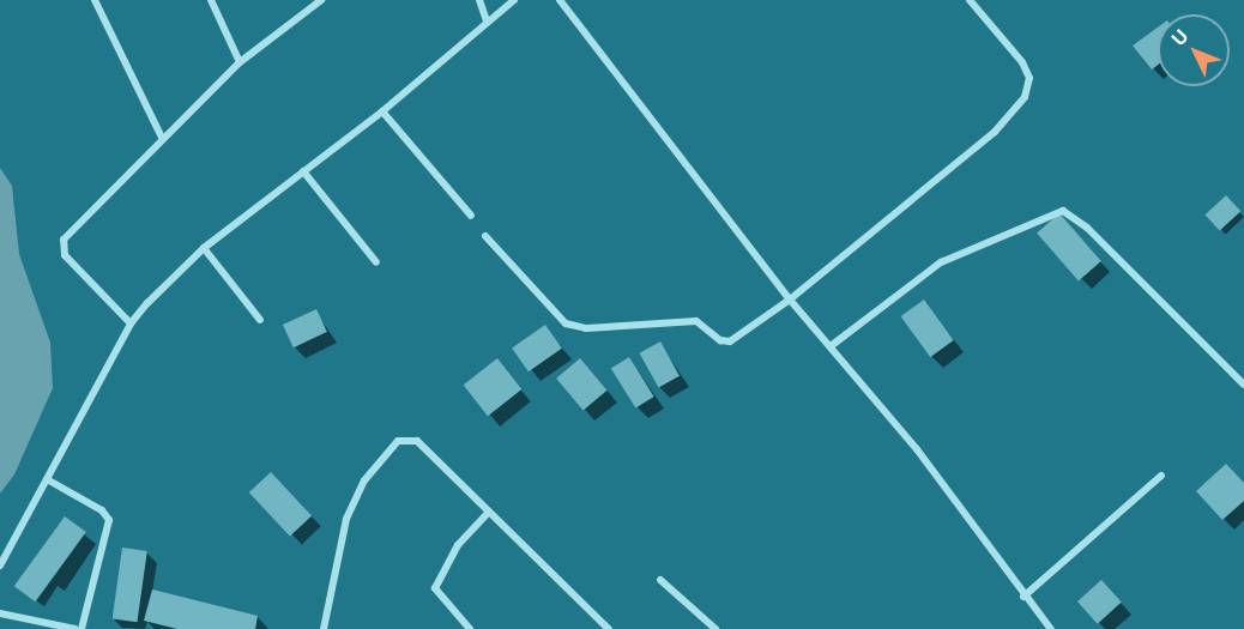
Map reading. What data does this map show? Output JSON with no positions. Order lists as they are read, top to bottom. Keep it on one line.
{"north":"top left"}
